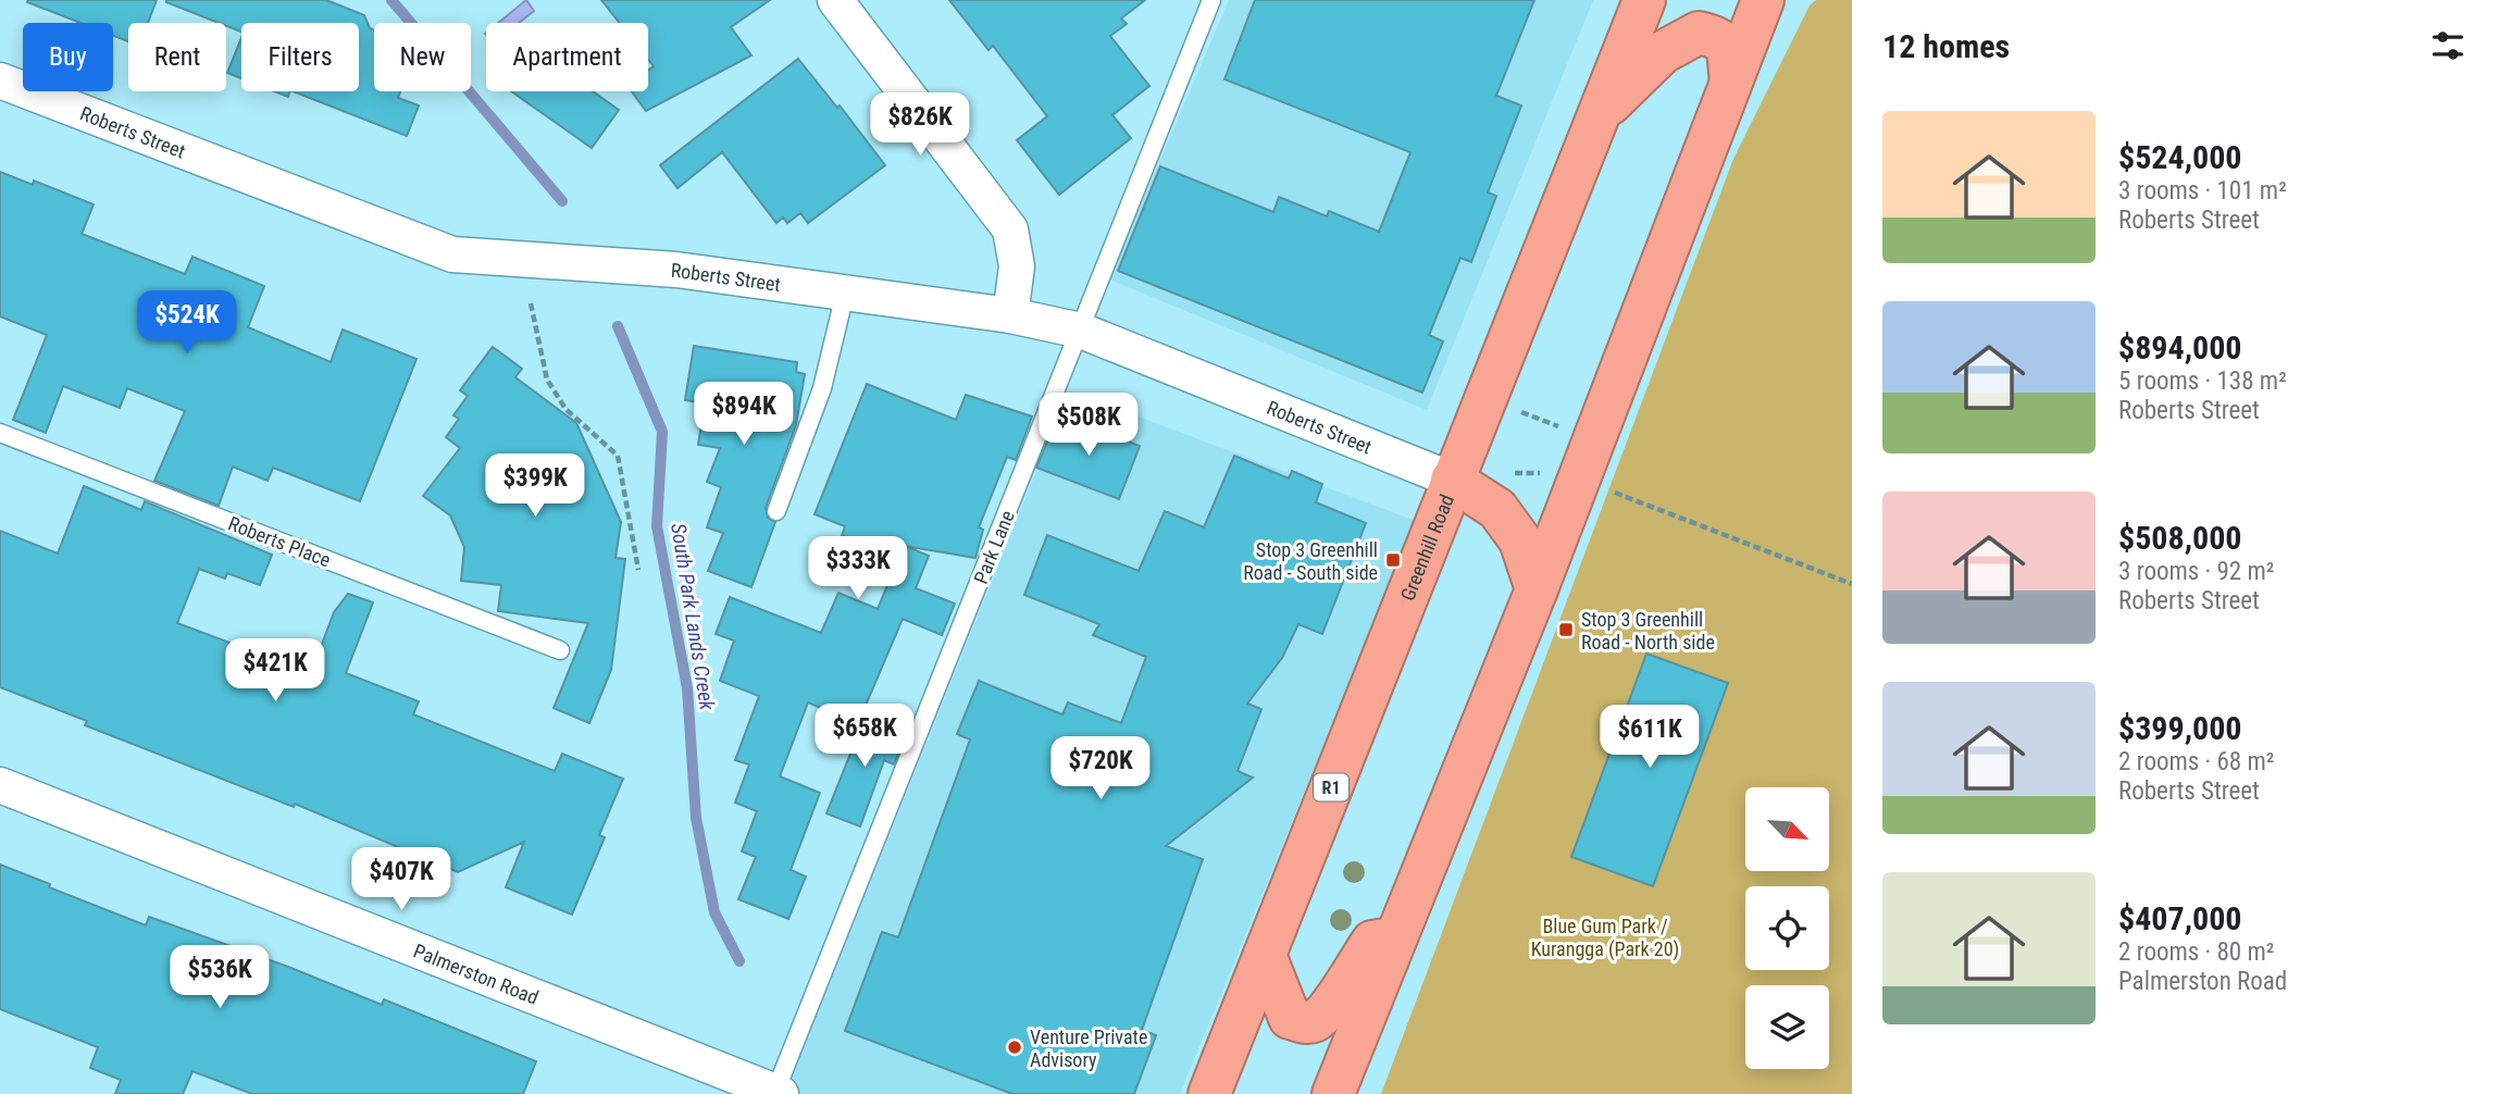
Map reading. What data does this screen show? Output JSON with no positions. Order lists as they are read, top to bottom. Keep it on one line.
{"streets":{"highway":["Greenhill Road","R1"],"street":["Roberts Street","Palmerston Road"],"lane":["Roberts Place","Park Lane"]},"crossings":[["Roberts Street","Park Lane"],["Roberts Street","Greenhill Road"],["Park Lane","Palmerston Road"]],"water":["South Park Lands Creek"],"parks":["Blue Gum Park / Kurangga (Park 20)"],"places":{"transit":["Stop 3 Greenhill Road - South side","Stop 3 Greenhill Road - North side"],"other":["Venture Private Advisory"]},"north":"bottom right","page":{"heading":"12 homes","chip":["Buy","Rent","Filters","New","Apartment"],"list":[{"name":"$524,000","note":"3 rooms · 101 m² · Roberts Street"},{"name":"$894,000","note":"5 rooms · 138 m² · Roberts Street"},{"name":"$508,000","note":"3 rooms · 92 m² · Roberts Street"},{"name":"$399,000","note":"2 rooms · 68 m² · Roberts Street"},{"name":"$407,000","note":"2 rooms · 80 m² · Palmerston Road"}],"price":["$826K","$524K","$894K","$508K","$399K","$333K","$421K","$658K","$611K","$720K","$407K","$536K"]}}
